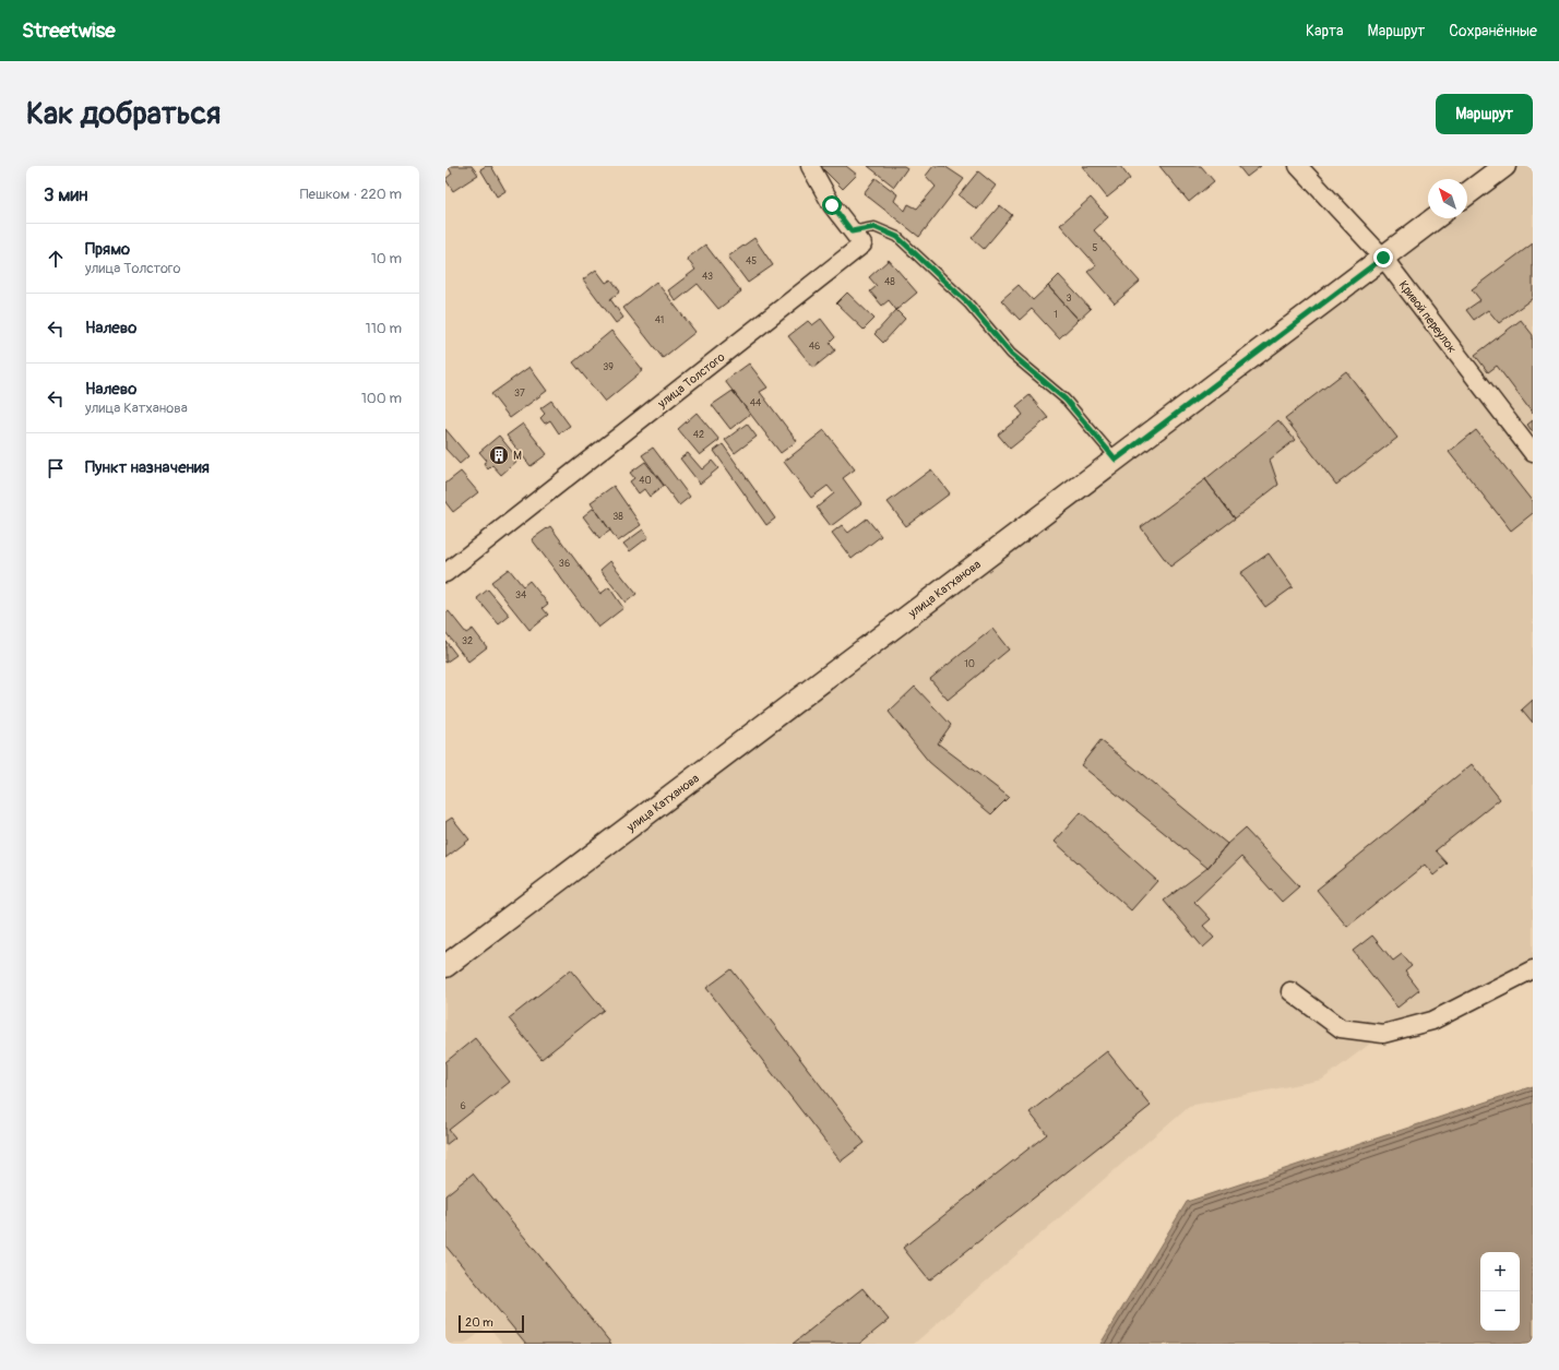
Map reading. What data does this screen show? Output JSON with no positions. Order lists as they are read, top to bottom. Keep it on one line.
{"streets":{"street":["Кривой переулок","улица Толстого","улица Катханова"]},"crossings":[["Кривой переулок","улица Катханова"]],"places":{"building":["М"]},"house_numbers":["5","45","43","48","3","1","41","46","39","37","44","42","40","38","36","34","32","10","6"],"scale_bar":"20 m","north":"top left","page":{"header":"Streetwise","nav":["Карта","Маршрут","Сохранённые"],"buttons":"Маршрут","title":"Как добраться","heading":["3 мин","Пешком · 220 m"],"list":[["Прямо","улица Толстого","10 m"],["Налево","110 m"],["Налево","улица Катханова","100 m"],"Пункт назначения"],"map_buttons":["+","−"],"scale":"20 m"}}
